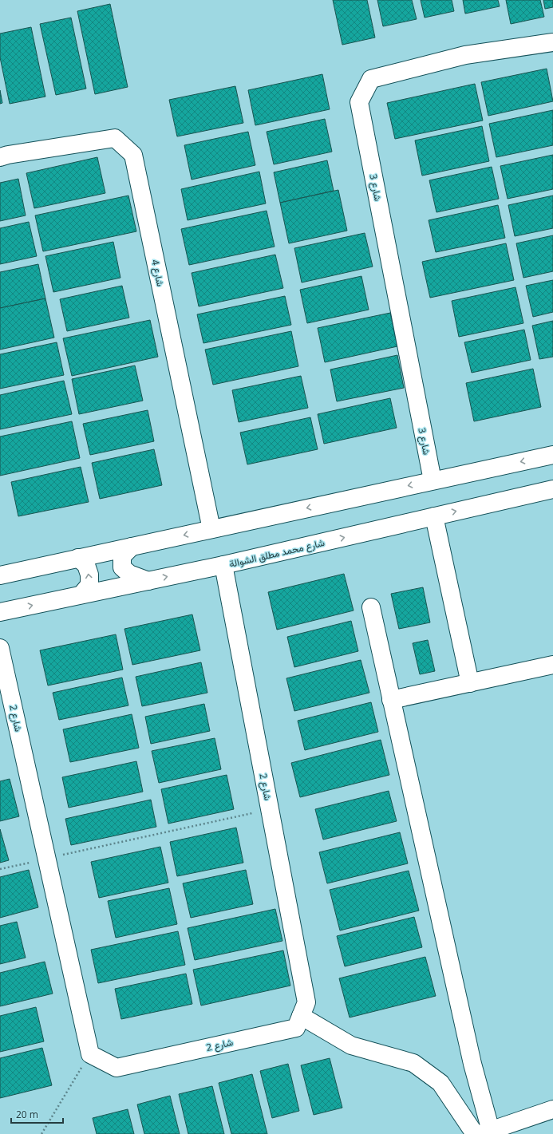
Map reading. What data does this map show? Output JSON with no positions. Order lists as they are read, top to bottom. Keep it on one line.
{"streets":{"street":["شارع 3","شارع 4","شارع محمد مطلق الشوالة","شارع 2"]},"crossings":[["شارع محمد مطلق الشوالة","شارع 2"]],"scale_bar":"20 m"}
